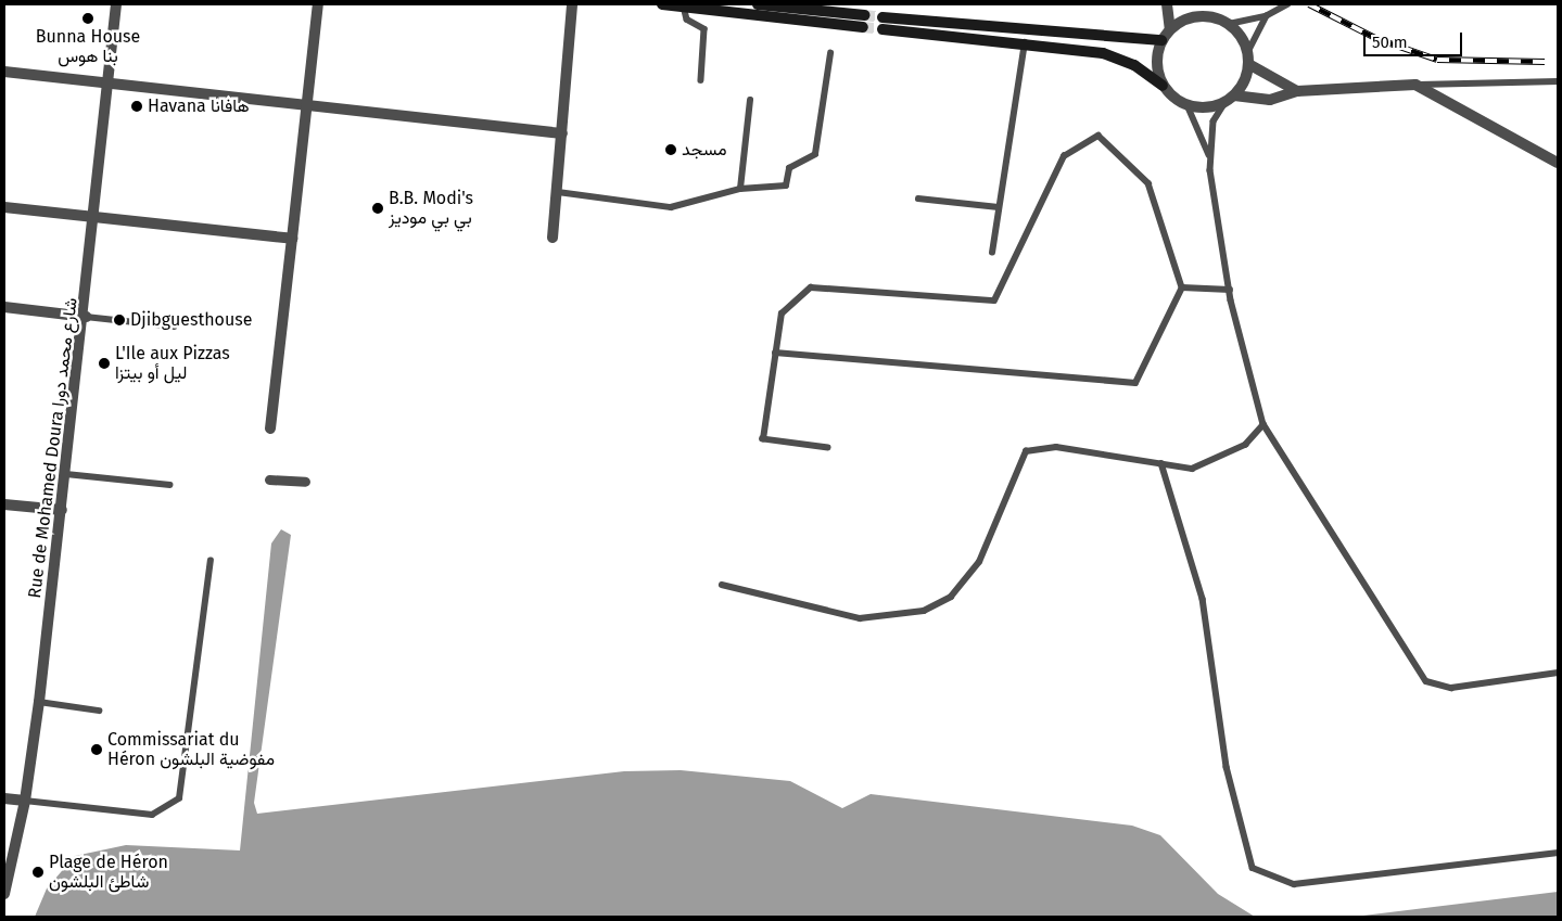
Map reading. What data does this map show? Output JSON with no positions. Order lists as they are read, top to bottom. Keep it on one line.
{"streets":{"street":["Rue de Mohamed Doura شارع محمد دورا"]},"places":["Bunna House بنا هوس","Havana هافانا","مسجد","B.B. Modi's بي بي موديز","Djibguesthouse","L'Ile aux Pizzas ليل أو بيتزا","Commissariat du Héron مفوضية البلشون","Plage de Héron شاطئ البلشون"],"scale_bar":"50 m"}
